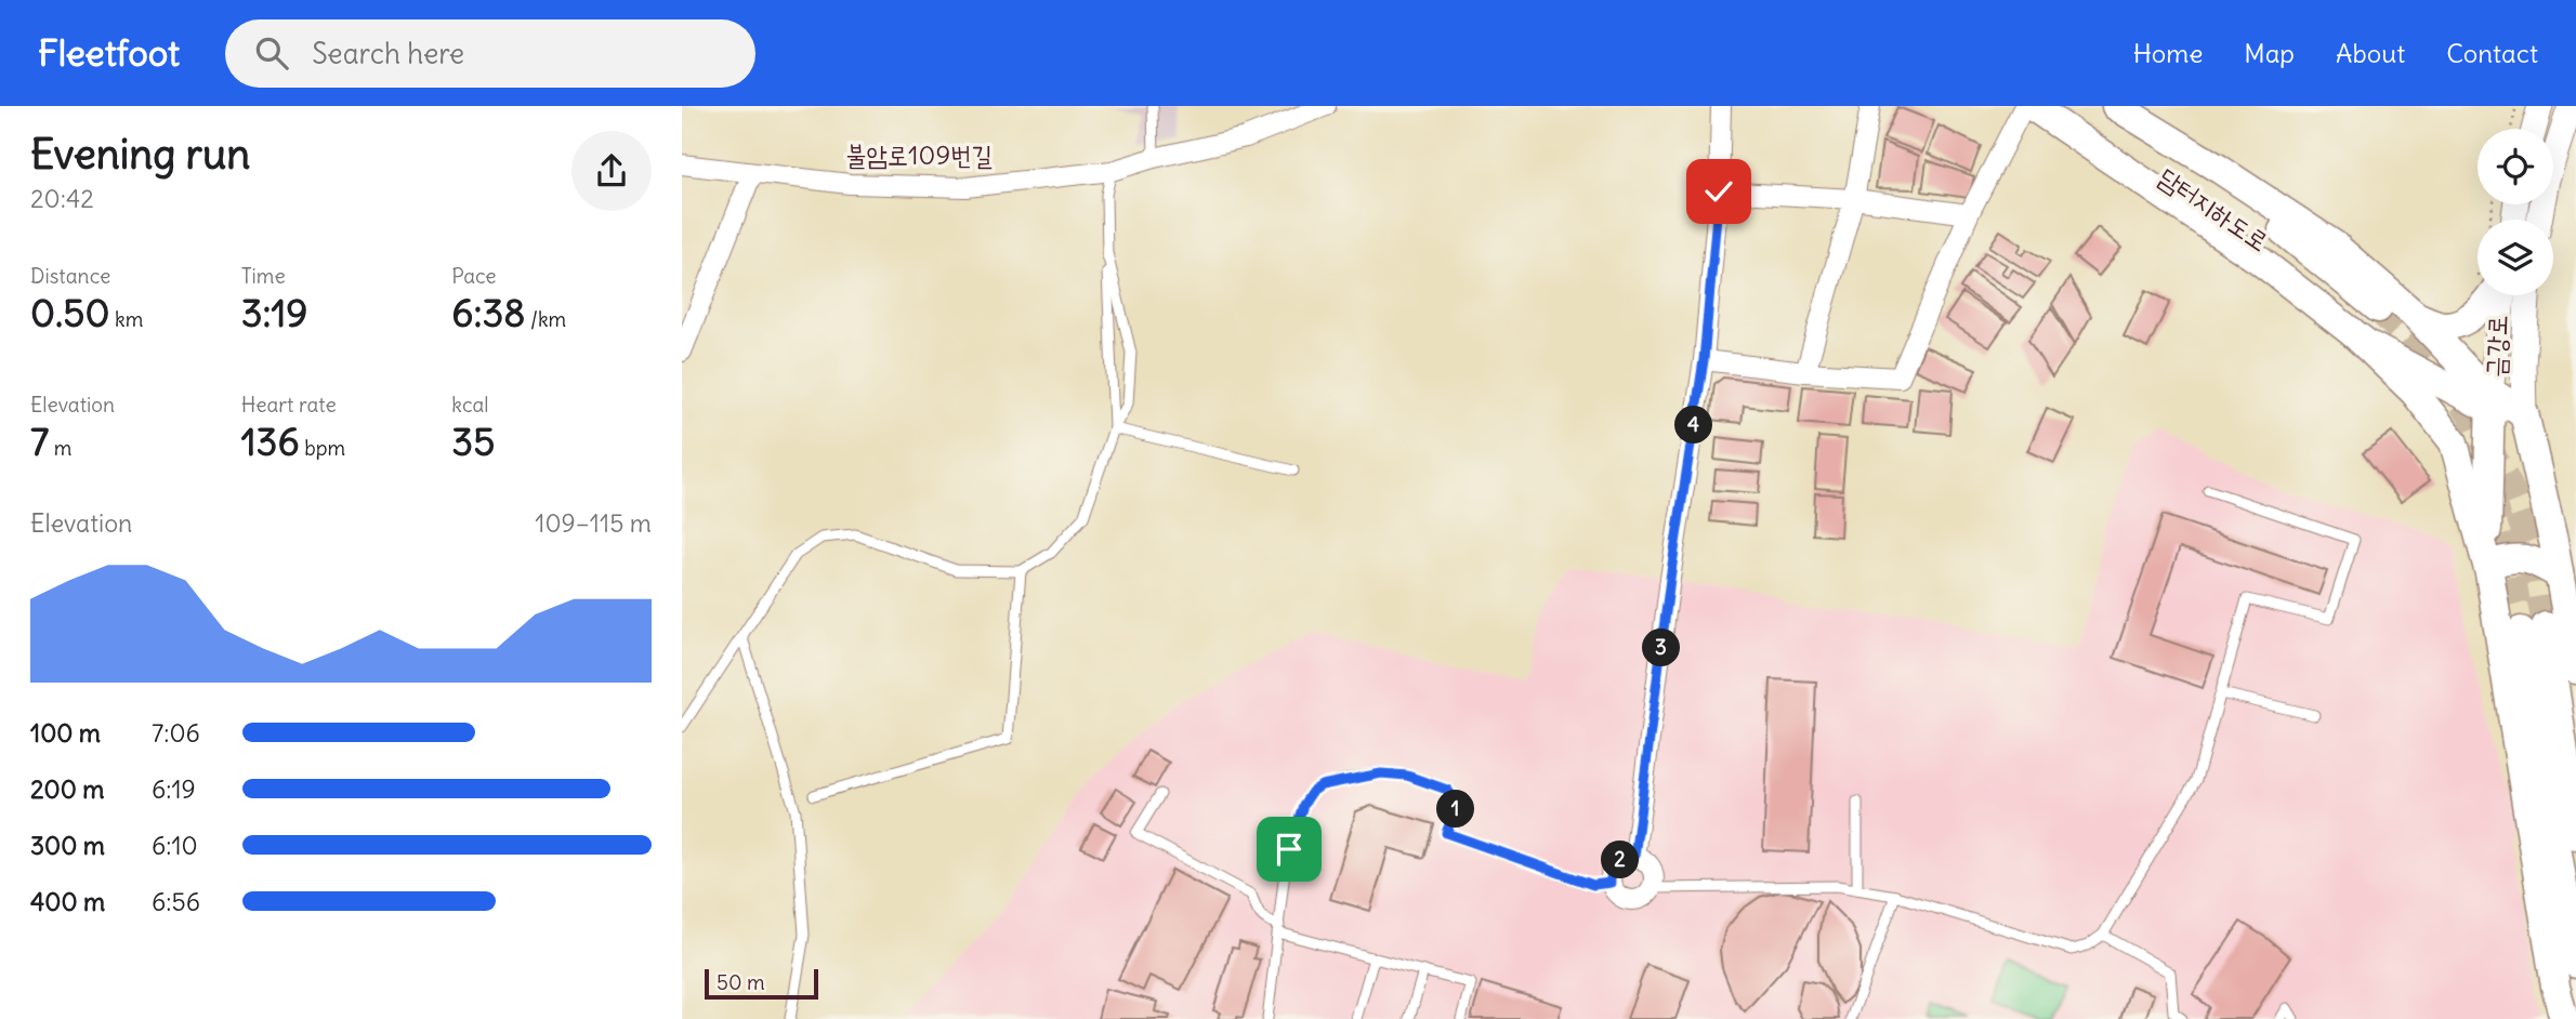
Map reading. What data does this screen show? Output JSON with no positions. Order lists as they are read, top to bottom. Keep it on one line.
{"streets":{"main road":["담터지하도로","금강로"],"street":["불암로109번길"]},"scale_bar":"50 m","page":{"header":"Fleetfoot","search":"Search here","nav":["Home","Map","About","Contact"],"heading":["Evening run","20:42"],"stats":[["Distance","0.50 km"],["Time","3:19"],["Pace","6:38 /km"],["Elevation","7 m"],["Heart rate","136 bpm"],["kcal","35"]],"pins":["4","3","1","2"],"chart":["Elevation","109–115 m"],"list":[{"name":"100 m","note":"7:06"},{"name":"200 m","note":"6:19"},{"name":"300 m","note":"6:10"},{"name":"400 m","note":"6:56"}],"scale":"50 m"}}
